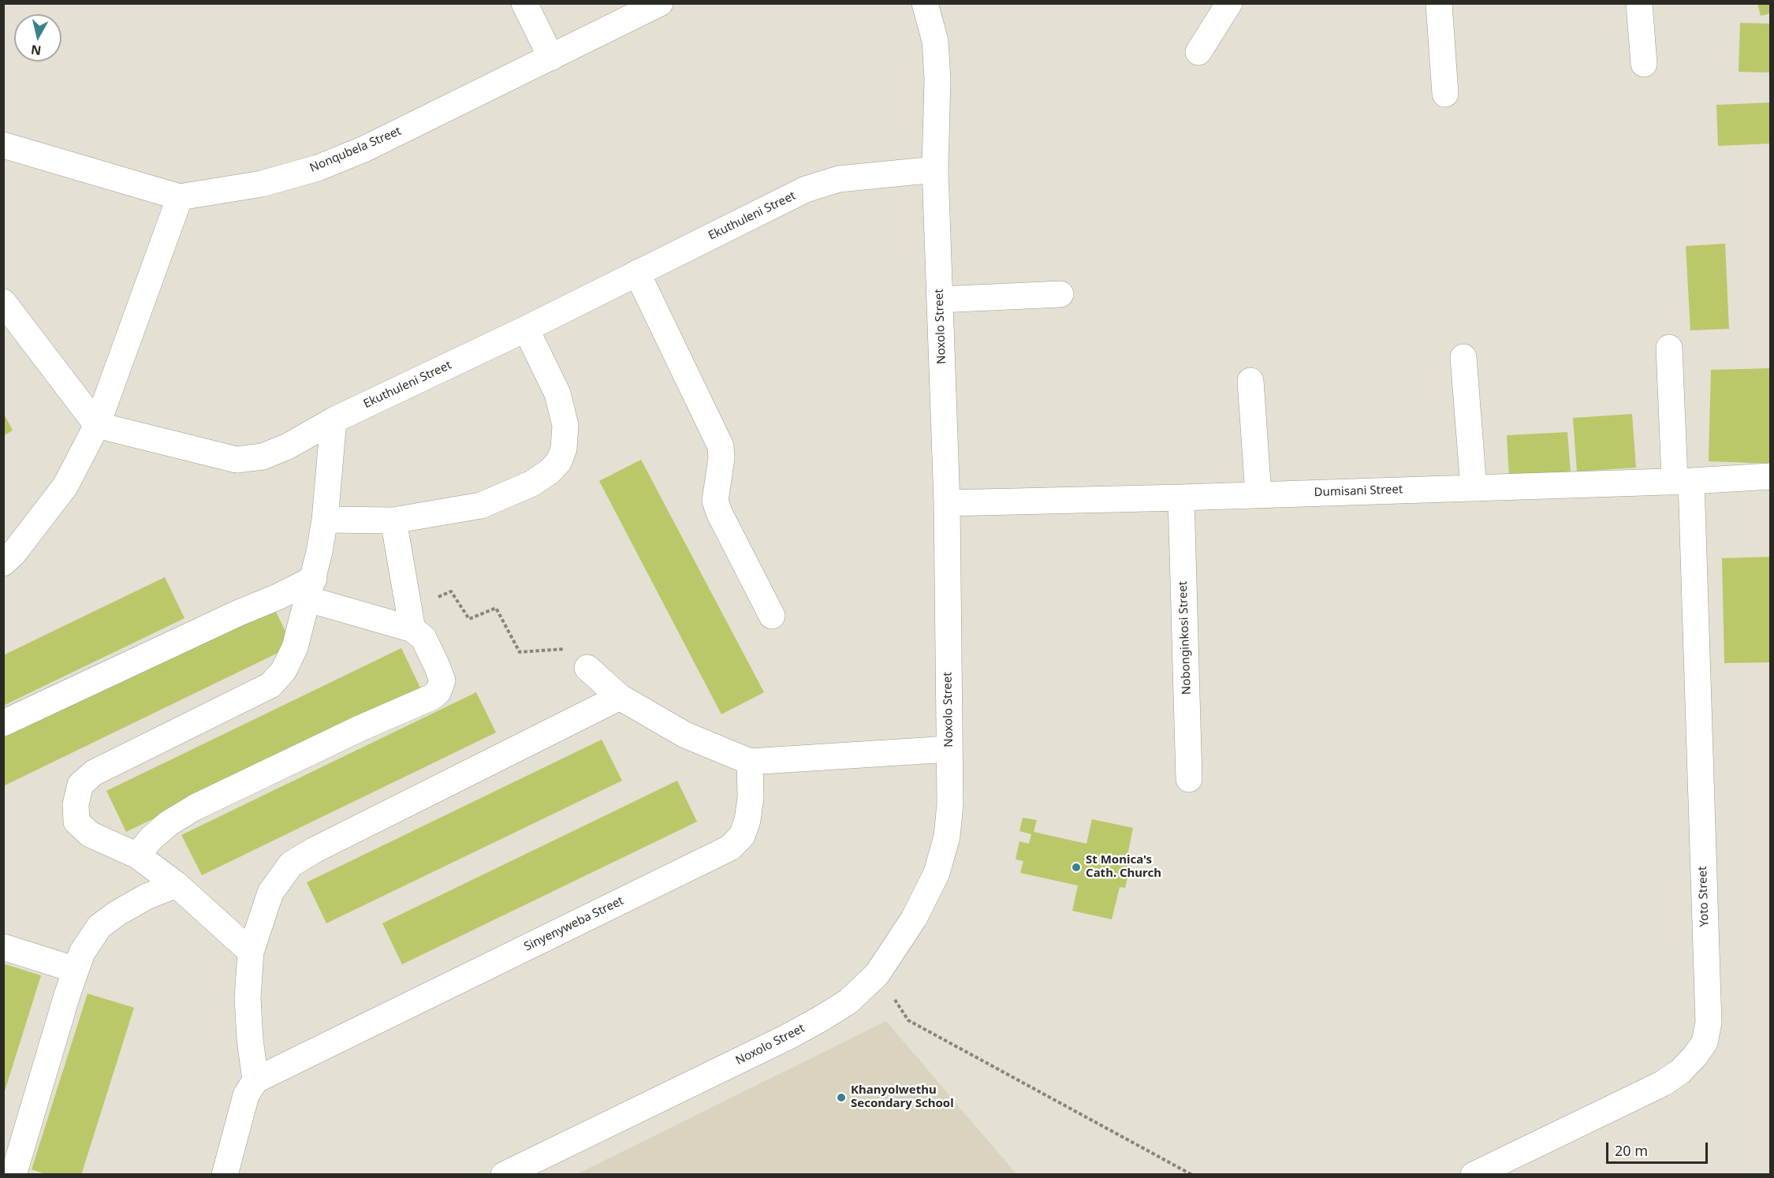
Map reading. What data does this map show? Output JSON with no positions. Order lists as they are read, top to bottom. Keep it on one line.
{"streets":{"street":["Nonqubela Street","Ekuthuleni Street","Noxolo Street","Dumisani Street","Nobonginkosi Street","Yoto Street","Sinyenyweba Street"]},"crossings":[["Ekuthuleni Street","Noxolo Street"],["Noxolo Street","Dumisani Street"],["Dumisani Street","Nobonginkosi Street"],["Dumisani Street","Yoto Street"]],"places":["St Monica's Cath. Church","Khanyolwethu Secondary School"],"scale_bar":"20 m","north":"bottom"}
